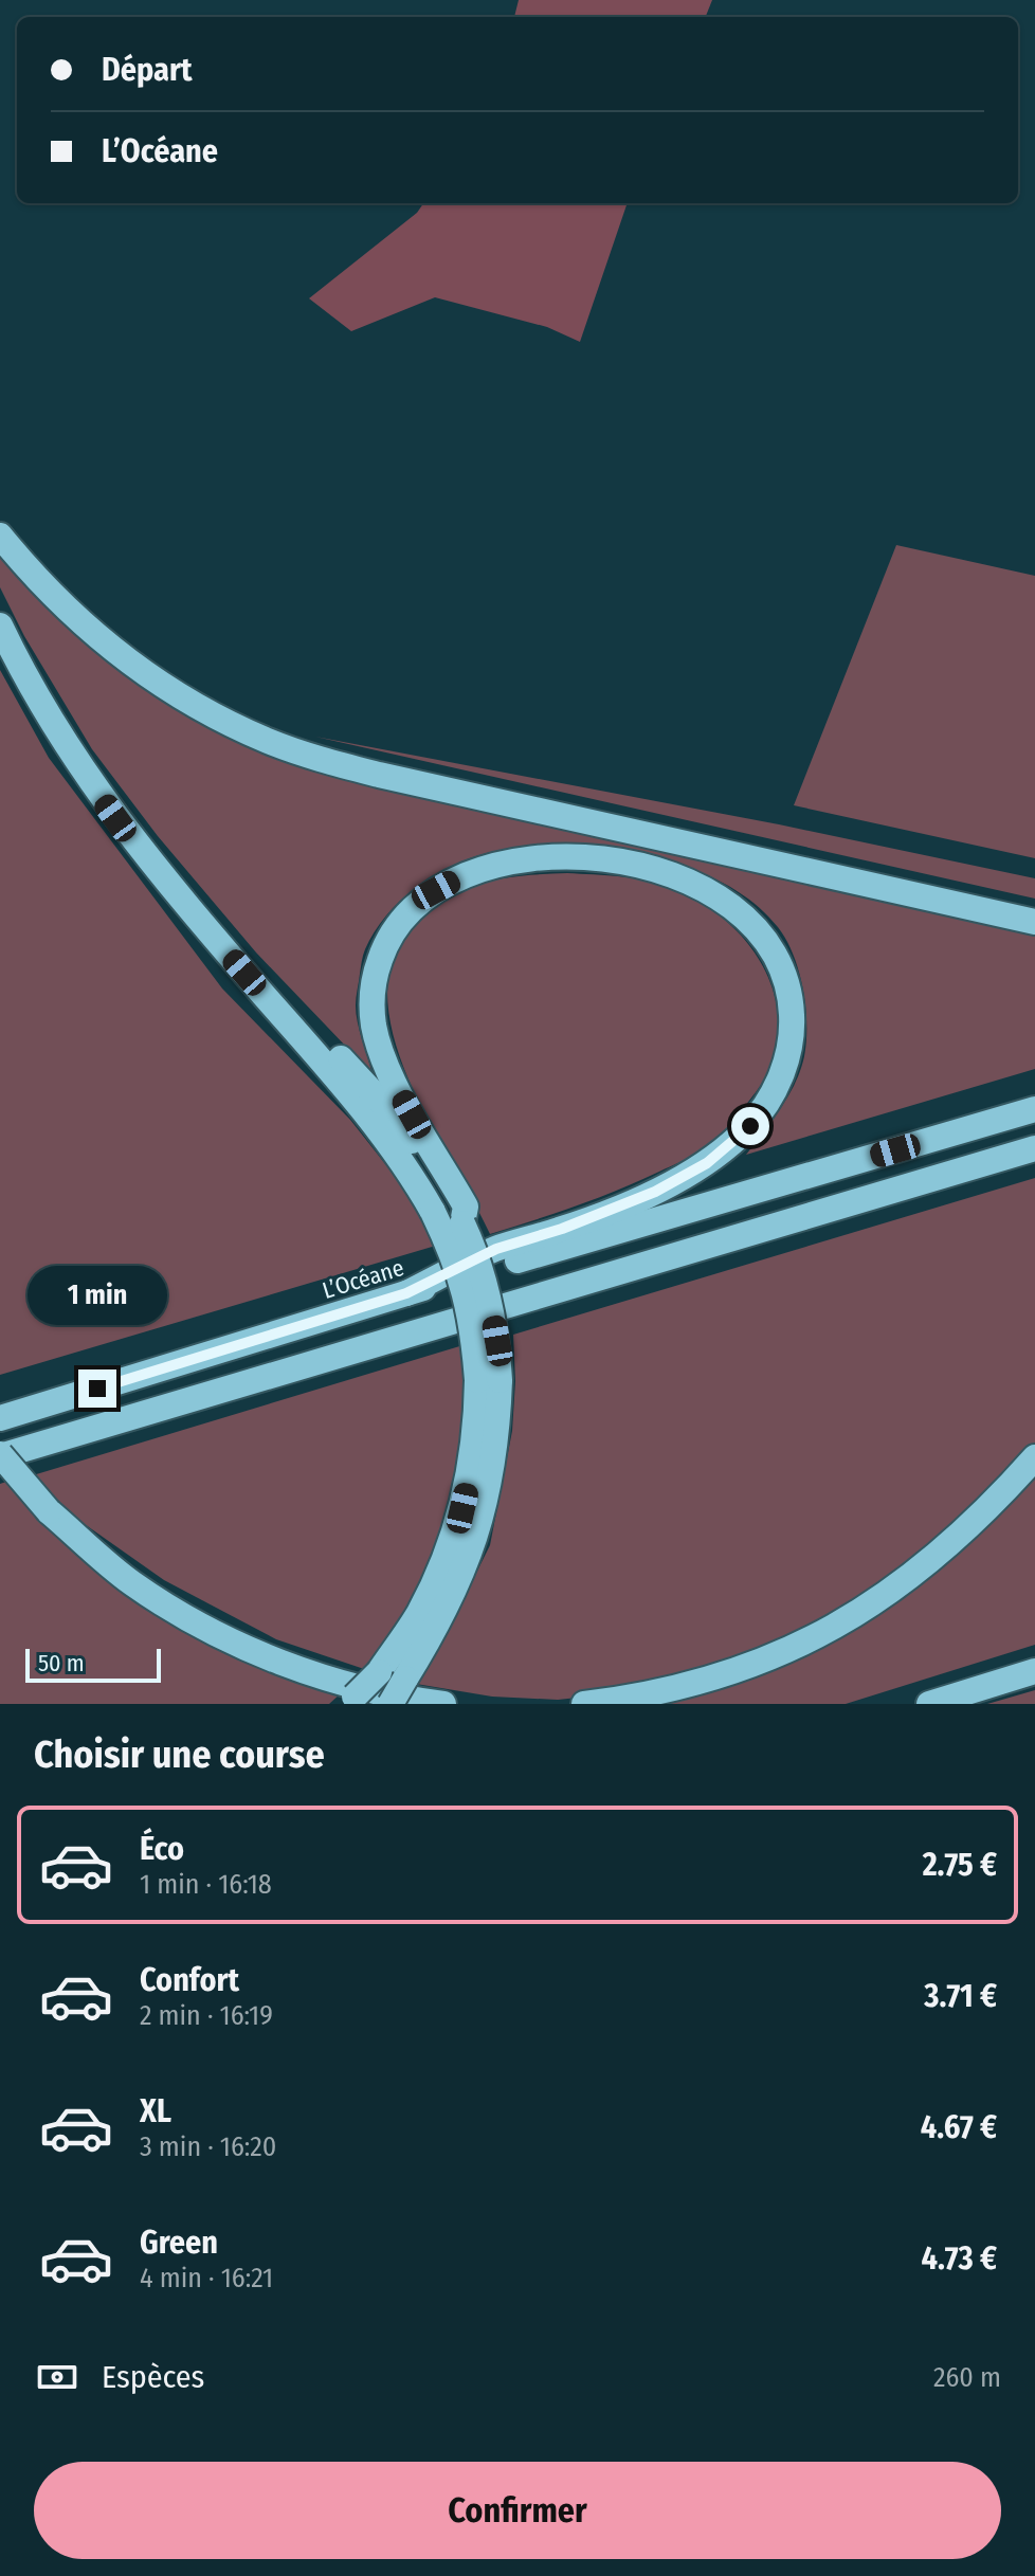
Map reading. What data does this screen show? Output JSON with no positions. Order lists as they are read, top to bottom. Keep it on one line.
{"streets":{"highway":["L’Océane"]},"scale_bar":"50 m","page":{"banner":["Départ","L’Océane"],"bubble":"1 min","scale":"50 m","heading":"Choisir une course","list":[{"name":"Éco","note":"1 min · 16:18","value":"2.75 €"},{"name":"Confort","note":"2 min · 16:19","value":"3.71 €"},{"name":"XL","note":"3 min · 16:20","value":"4.67 €"},{"name":"Green","note":"4 min · 16:21","value":"4.73 €"}],"pay":["Espèces","260 m"],"buttons":"Confirmer"}}
